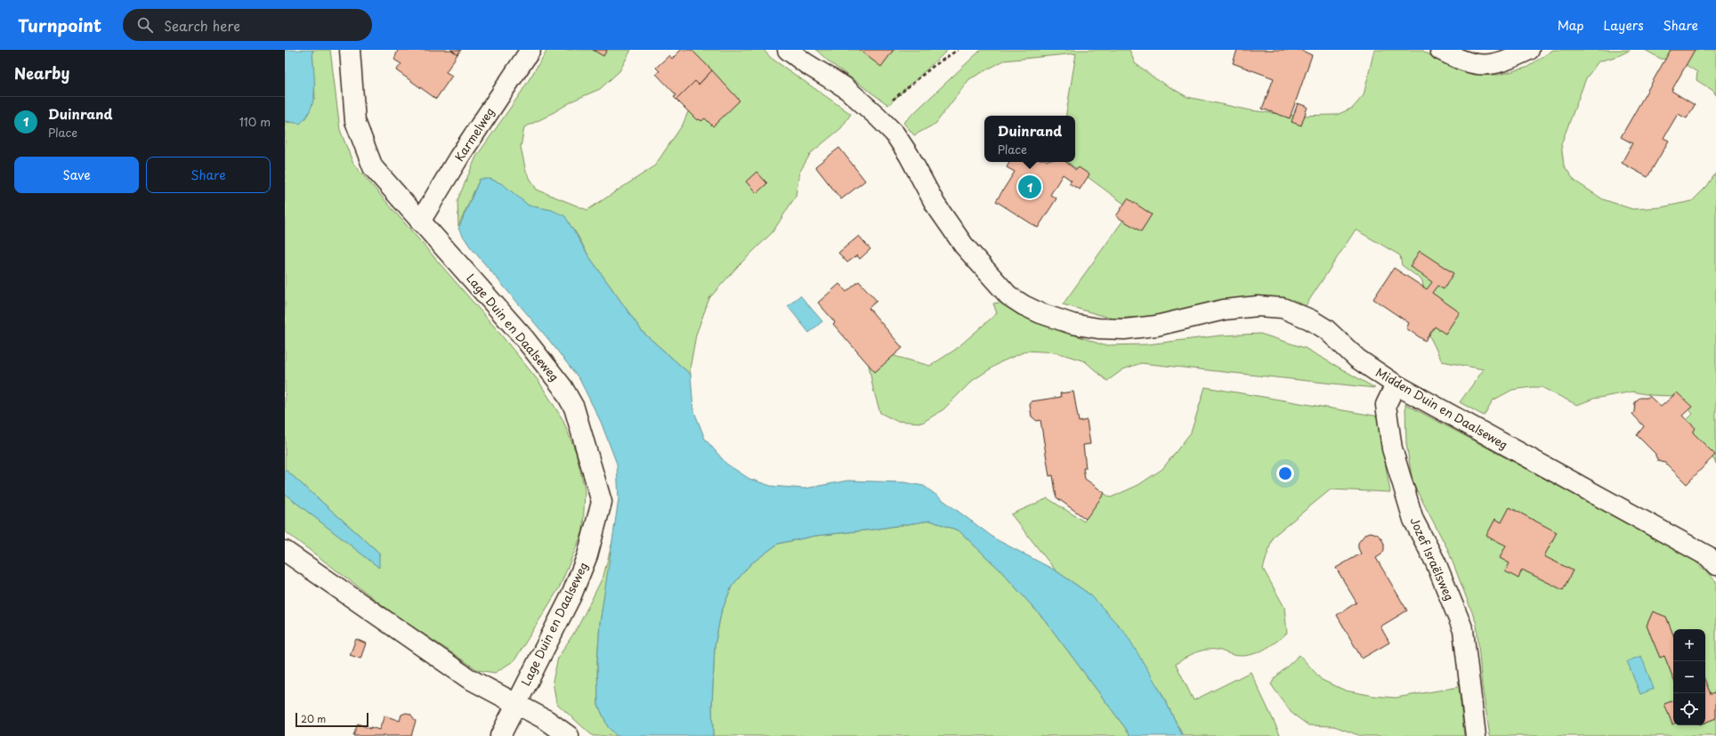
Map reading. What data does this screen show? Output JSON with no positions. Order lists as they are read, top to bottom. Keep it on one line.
{"streets":{"street":["Karmelweg","Lage Duin en Daalseweg","Midden Duin en Daalseweg","Jozef Israëlsweg"]},"crossings":[["Karmelweg","Lage Duin en Daalseweg"],["Midden Duin en Daalseweg","Jozef Israëlsweg"]],"scale_bar":"20 m","page":{"header":"Turnpoint","search":"Search here","nav":["Map","Layers","Share"],"heading":"Nearby","list":[{"mark":"1","name":"Duinrand","note":"Place","value":"110 m"}],"popup":["Duinrand","Place"],"buttons":["Save","Share"],"pins":"1","map_buttons":["+","−"],"scale":"20 m"}}
